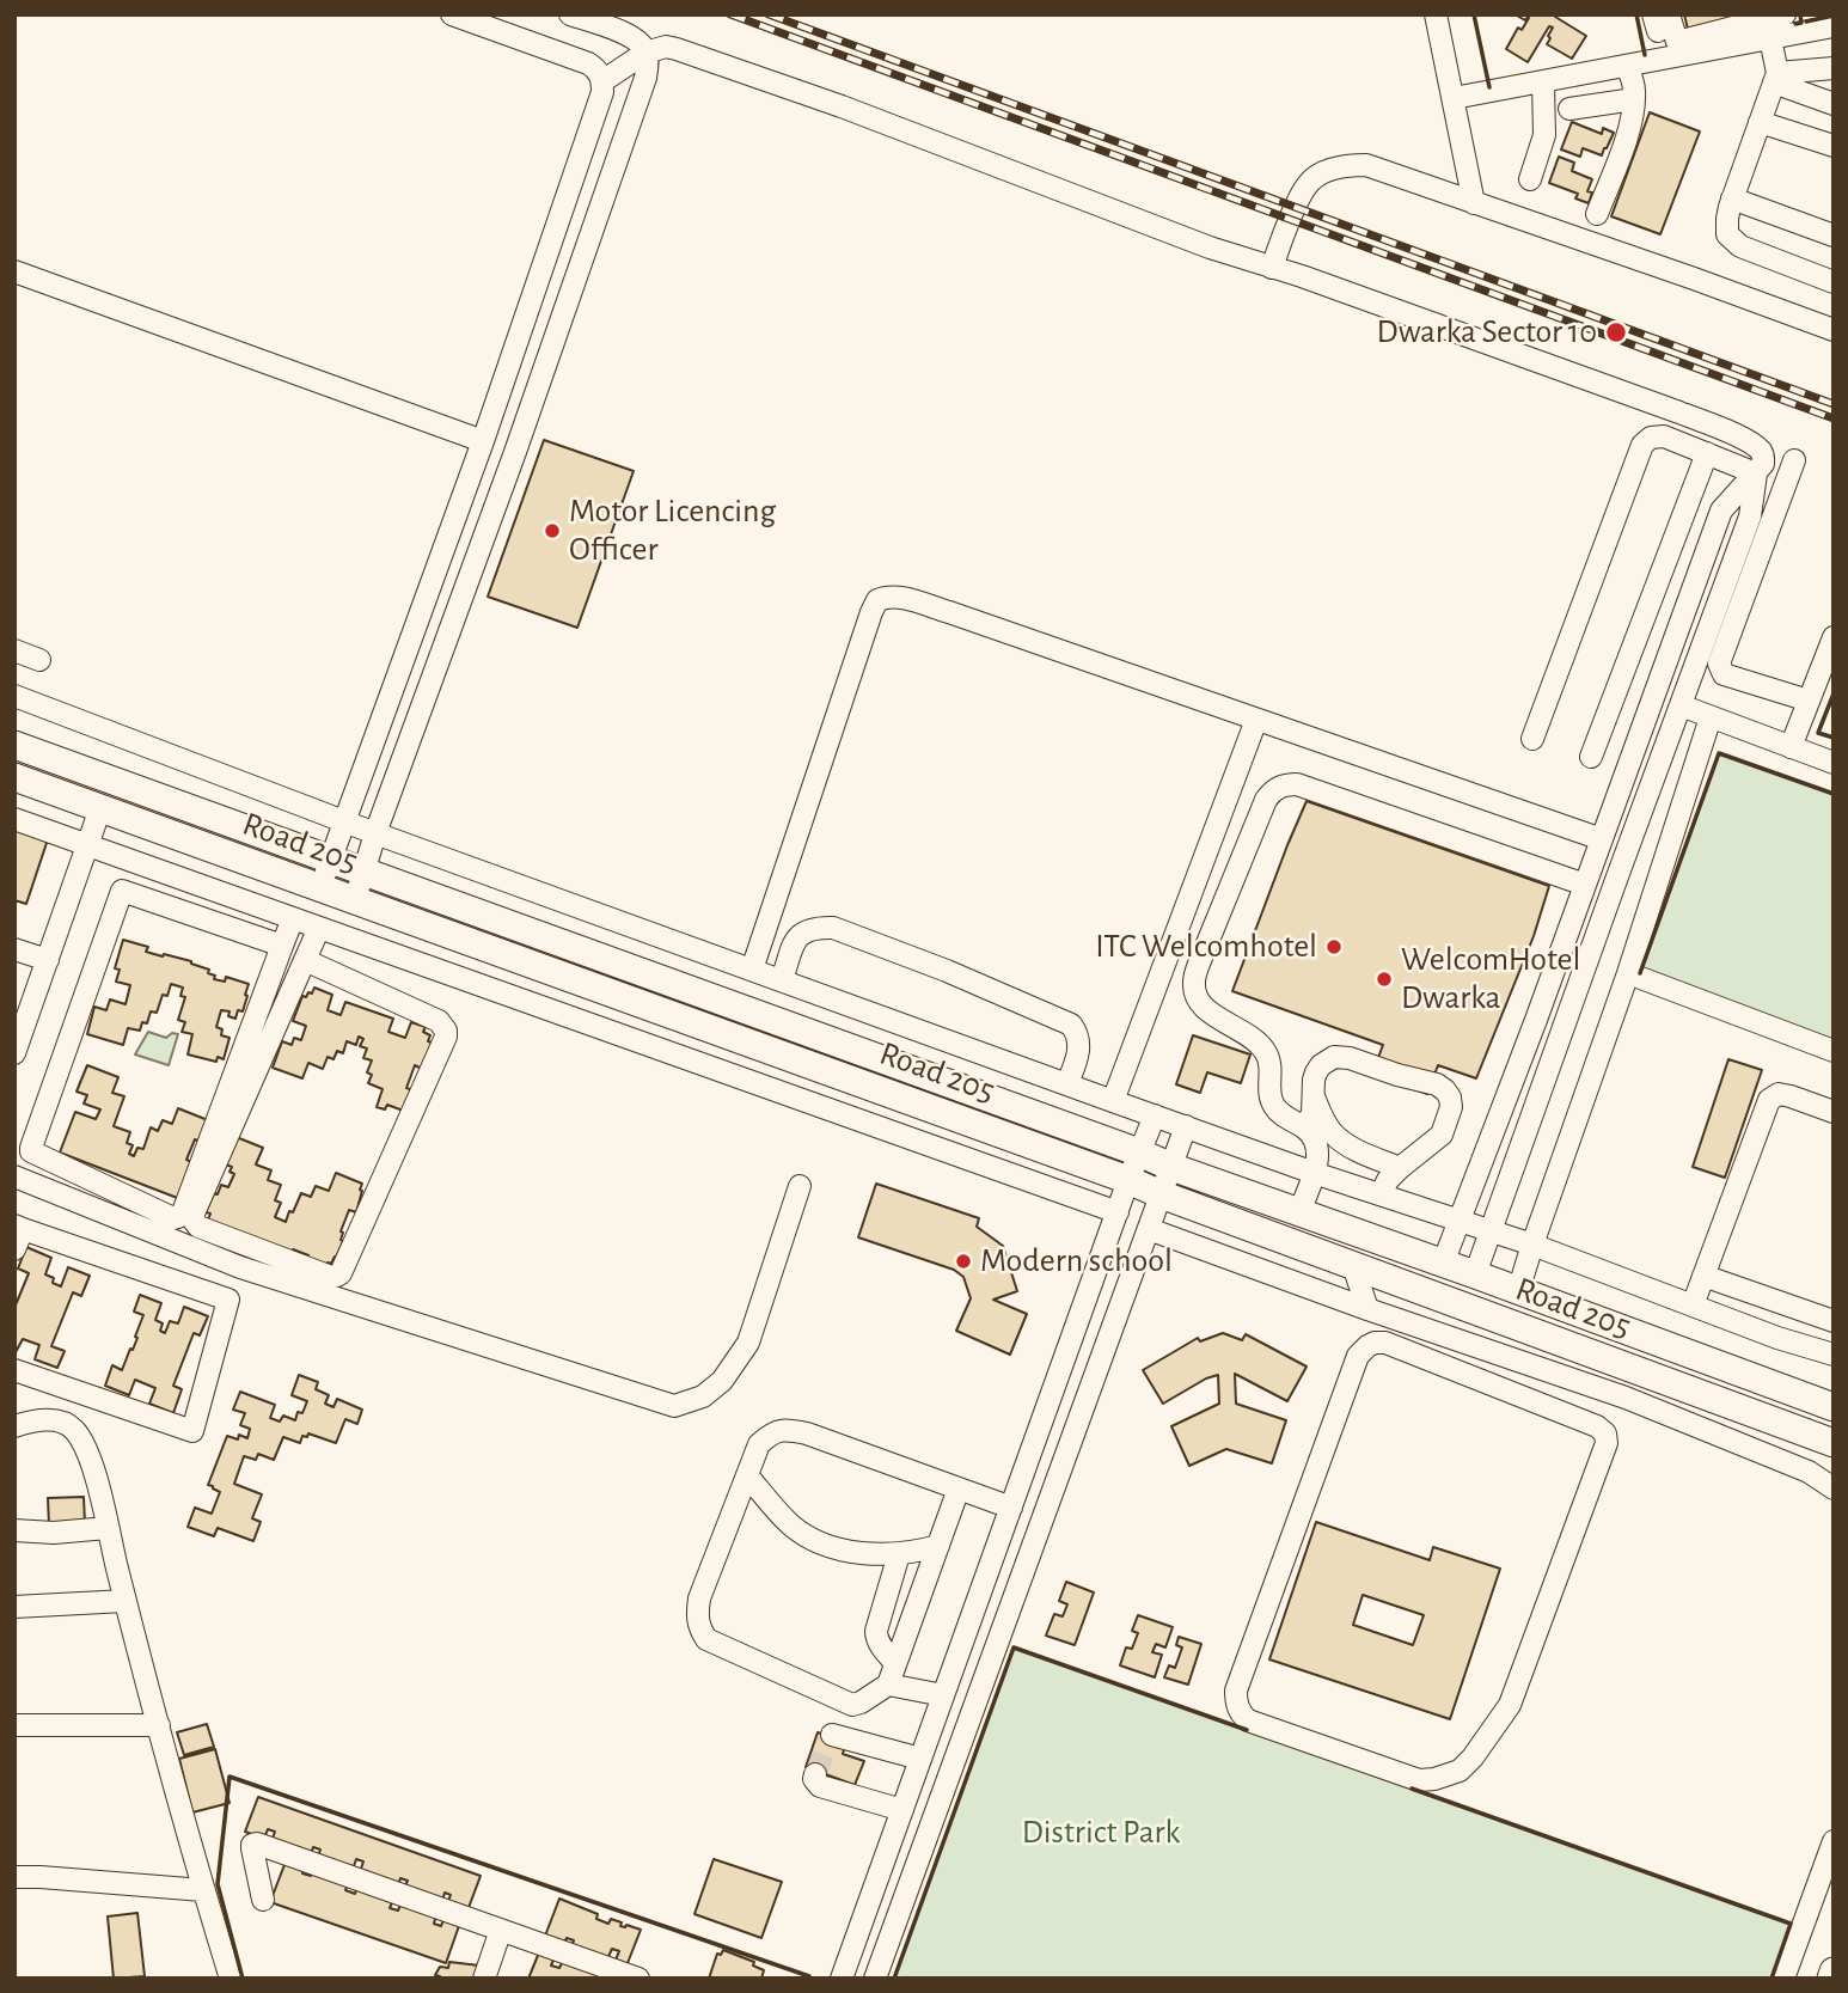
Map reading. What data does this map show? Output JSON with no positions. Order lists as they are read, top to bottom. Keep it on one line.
{"streets":{"main road":["Road 205"]},"parks":["District Park"],"places":["Dwarka Sector 10","Motor Licencing Officer","ITC Welcomhotel","WelcomHotel Dwarka","Modern school"]}
